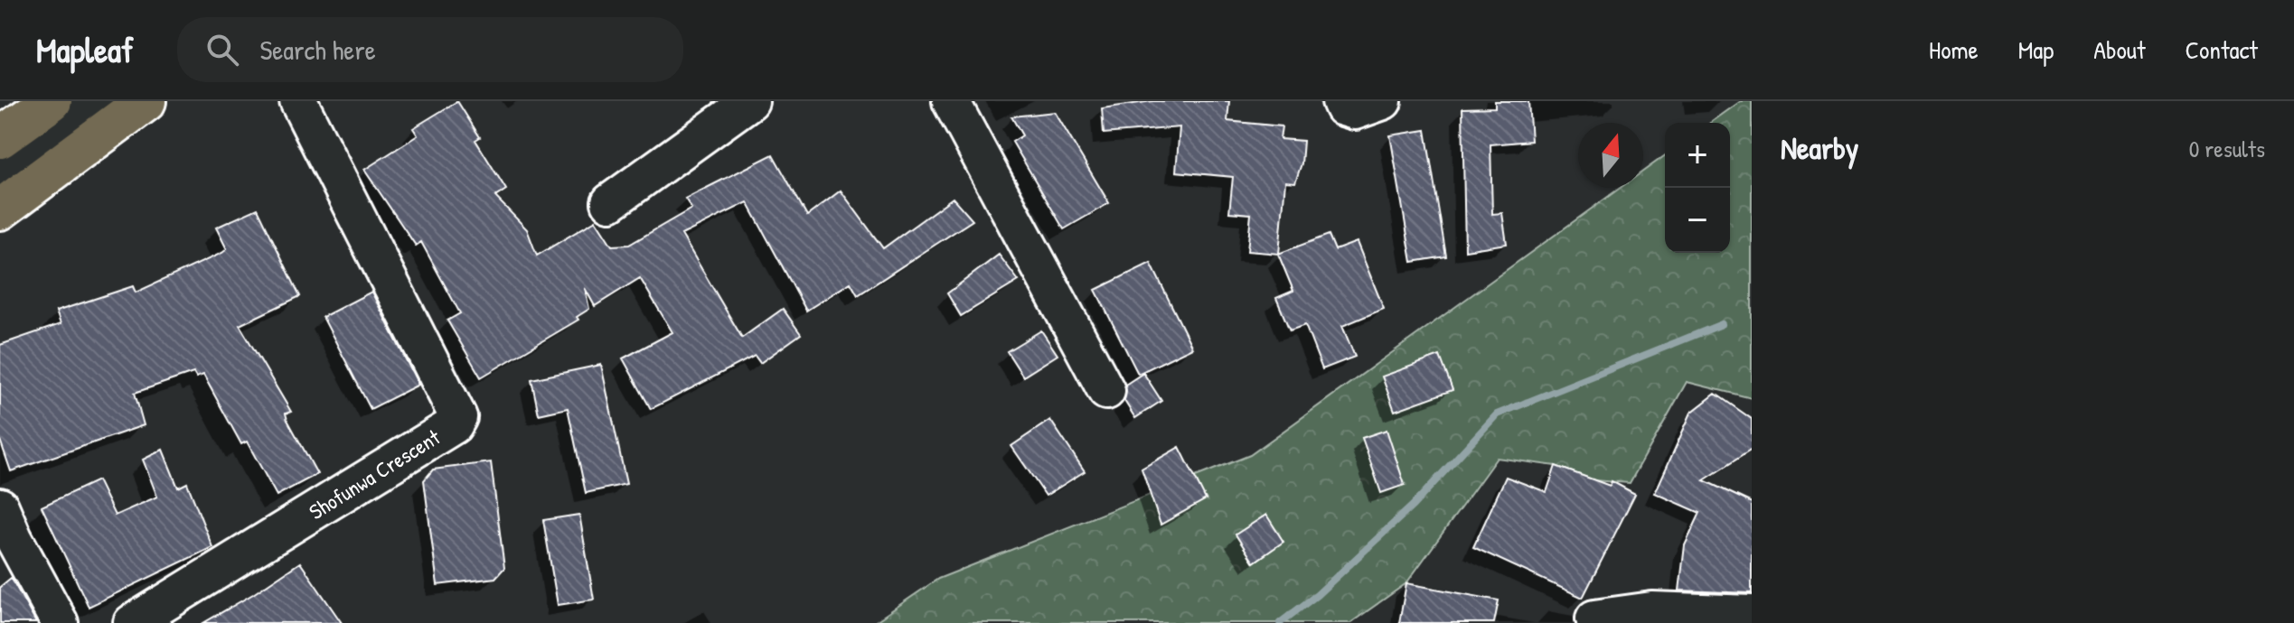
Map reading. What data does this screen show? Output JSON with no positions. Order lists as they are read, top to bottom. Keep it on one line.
{"streets":{"street":["Shofunwa Crescent"]},"north":"top","page":{"header":"Mapleaf","search":"Search here","nav":["Home","Map","About","Contact"],"heading":["Nearby","0 results"],"map_buttons":["+","−"]}}
